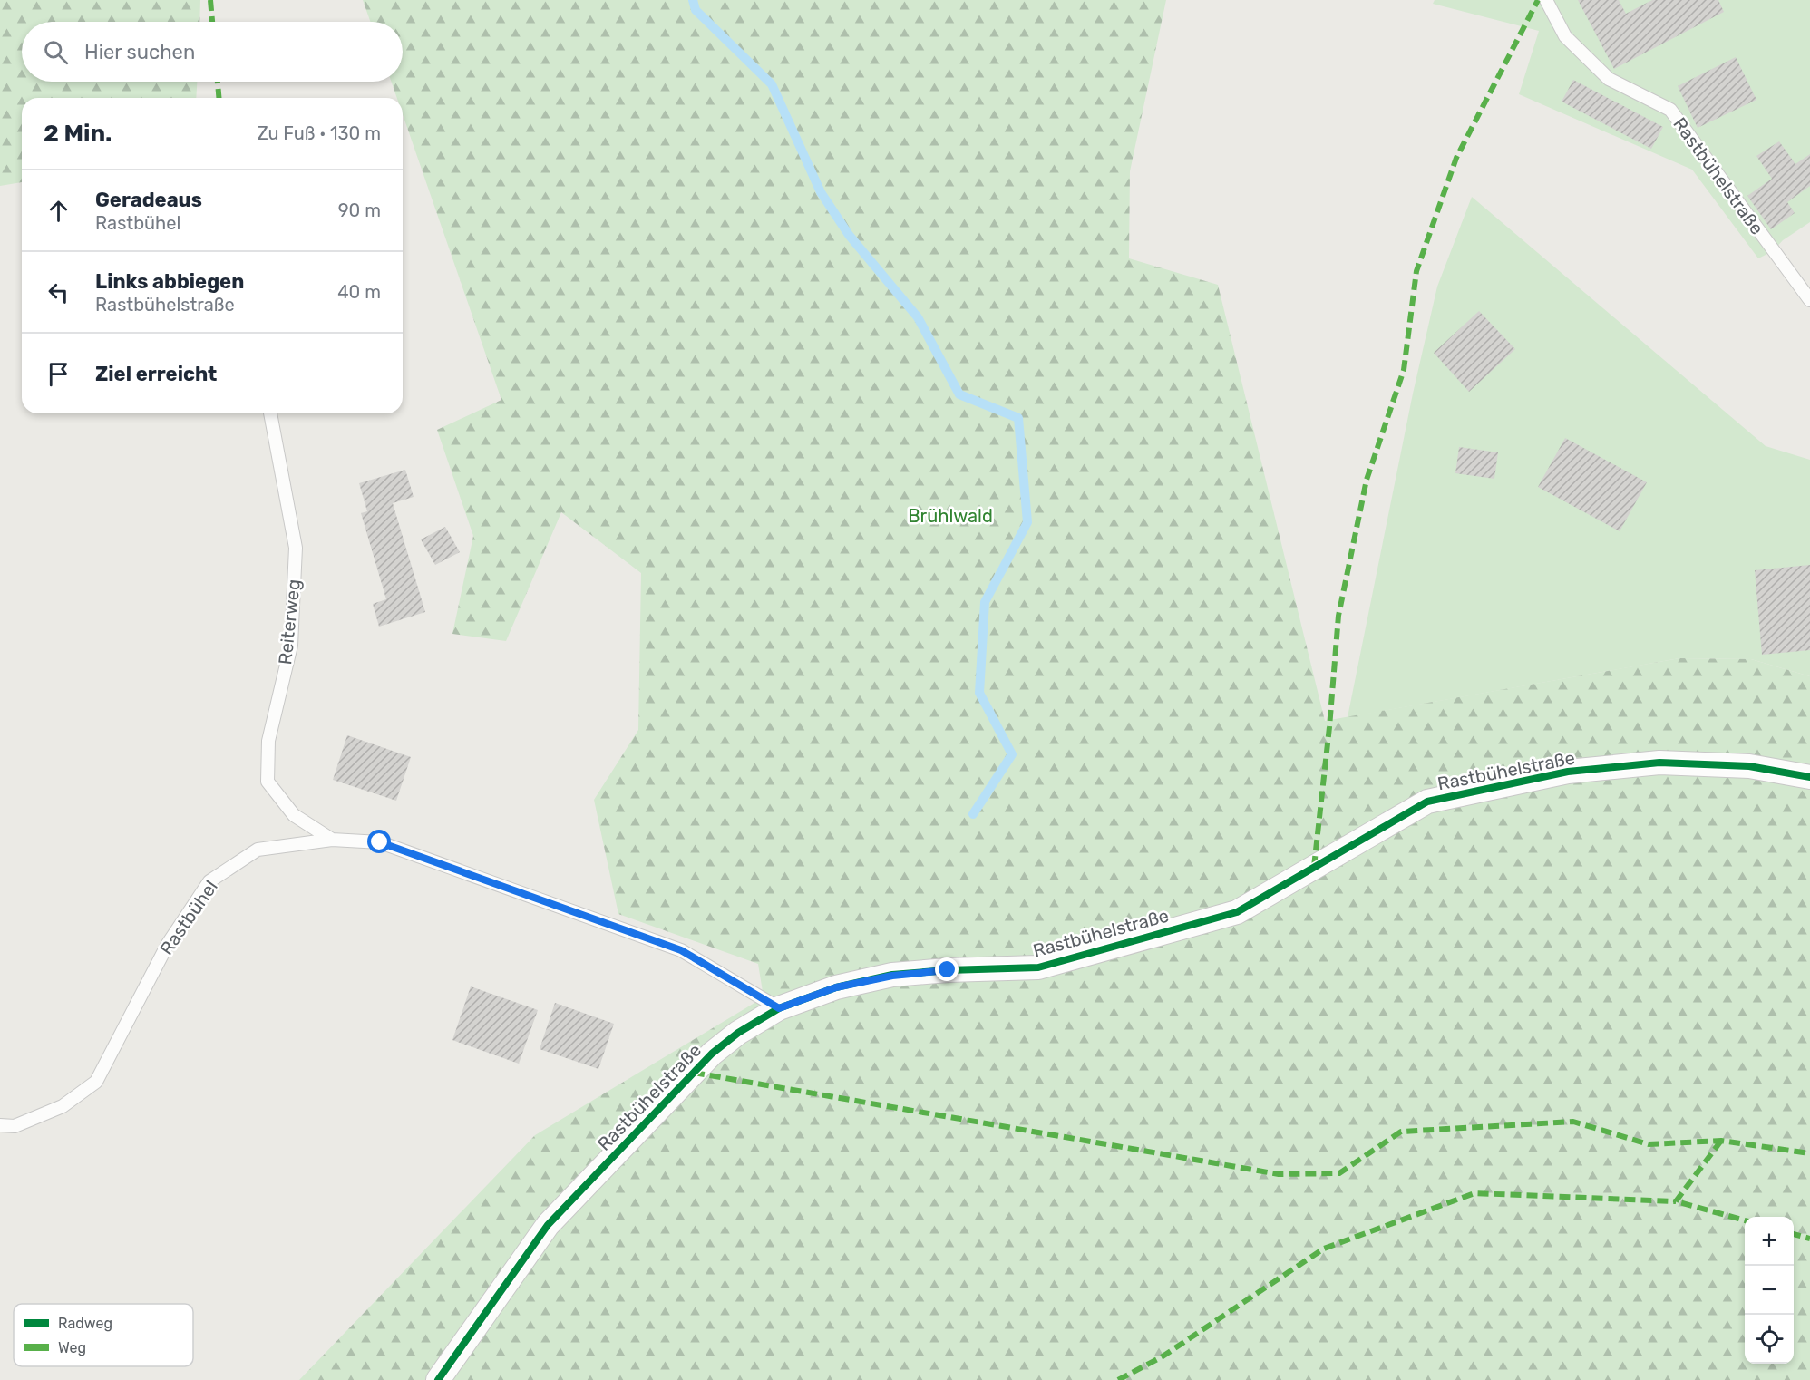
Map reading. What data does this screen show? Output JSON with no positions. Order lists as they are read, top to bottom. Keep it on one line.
{"streets":{"street":["Rastbühelstraße"],"lane":["Reiterweg","Rastbühel"]},"crossings":[["Rastbühelstraße","Rastbühel"],["Reiterweg","Rastbühel"]],"parks":["Brühlwald"],"legend":["Radweg","Weg"],"page":{"search":"Hier suchen","heading":["2 Min.","Zu Fuß · 130 m"],"list":[["Geradeaus","Rastbühel","90 m"],["Links abbiegen","Rastbühelstraße","40 m"],"Ziel erreicht"],"map_buttons":["+","−"]}}
